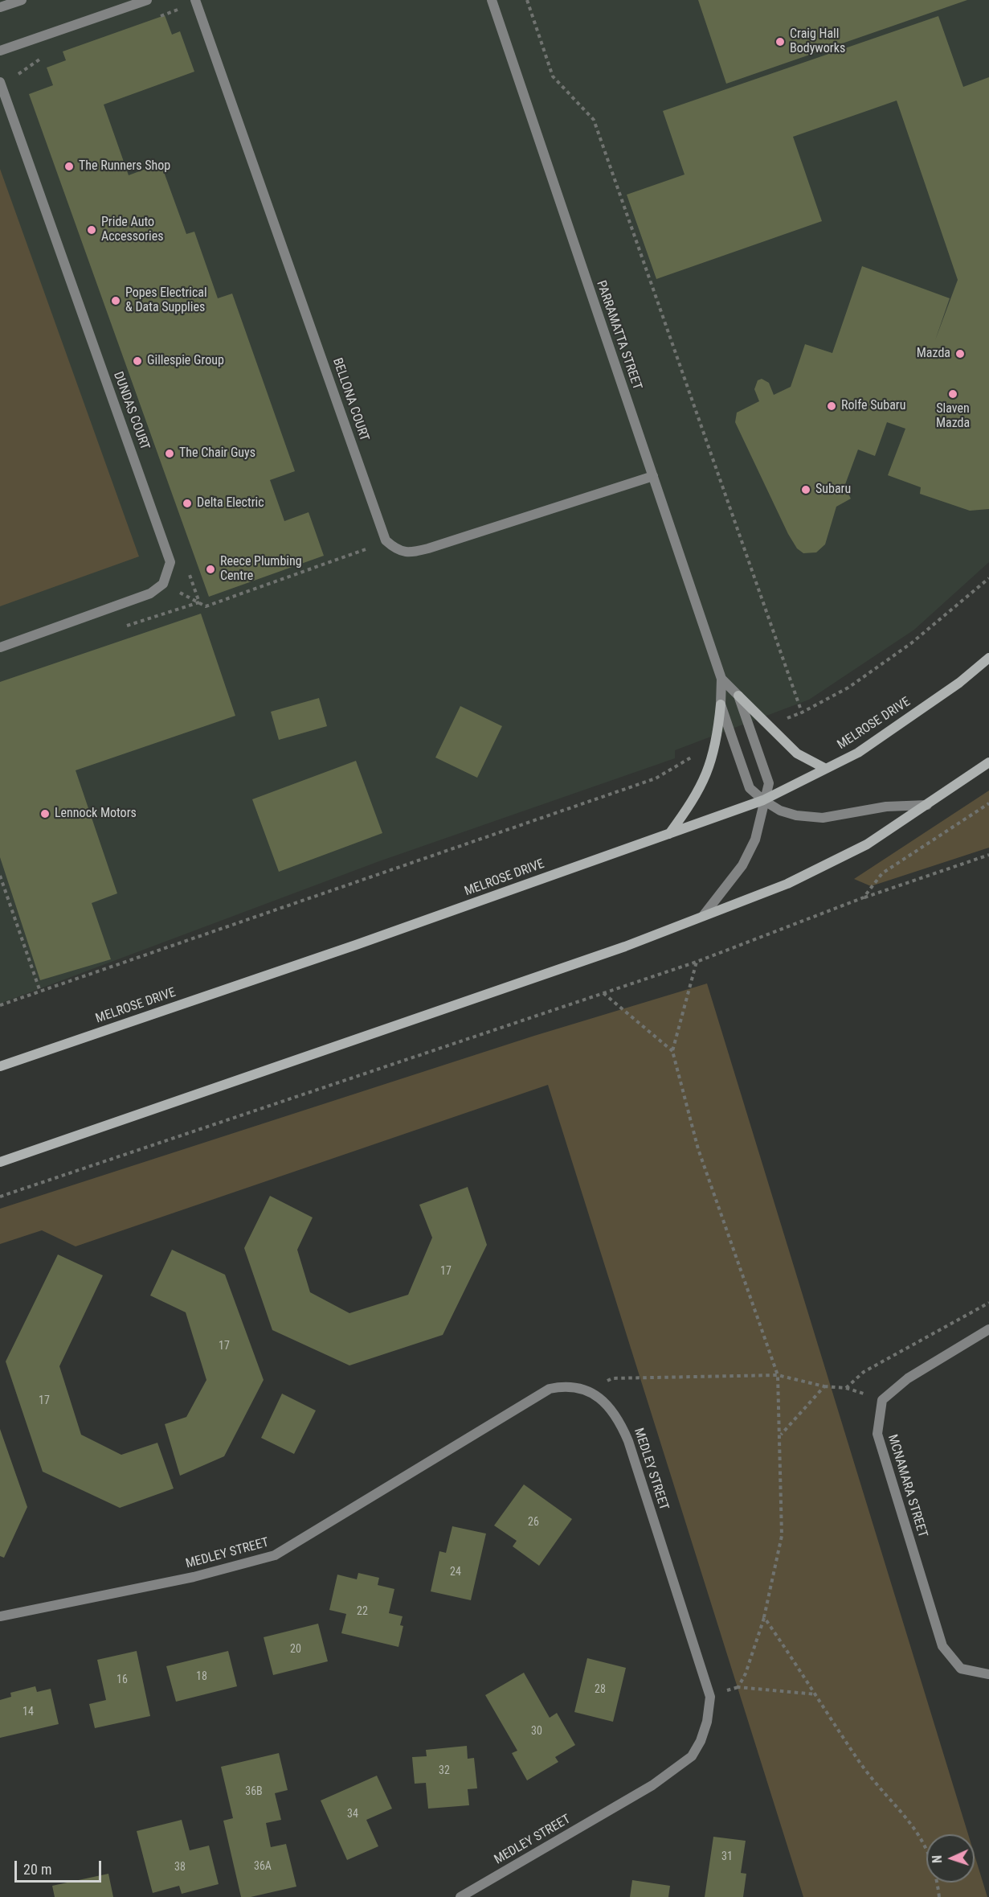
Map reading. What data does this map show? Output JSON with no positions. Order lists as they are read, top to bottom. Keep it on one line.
{"streets":{"main road":["MELROSE DRIVE"],"street":["PARRAMATTA STREET","BELLONA COURT","DUNDAS COURT","MEDLEY STREET","MCNAMARA STREET"]},"crossings":[["PARRAMATTA STREET","MELROSE DRIVE"]],"places":["Craig Hall Bodyworks","The Runners Shop","Pride Auto Accessories","Popes Electrical & Data Supplies","Mazda","Gillespie Group","Slaven Mazda","Rolfe Subaru","The Chair Guys","Subaru","Delta Electric","Reece Plumbing Centre","Lennock Motors"],"house_numbers":["17","17","17","26","24","22","20","18","16","28","14","30","32","36B","34","31","36A","38"],"scale_bar":"20 m","north":"left"}
